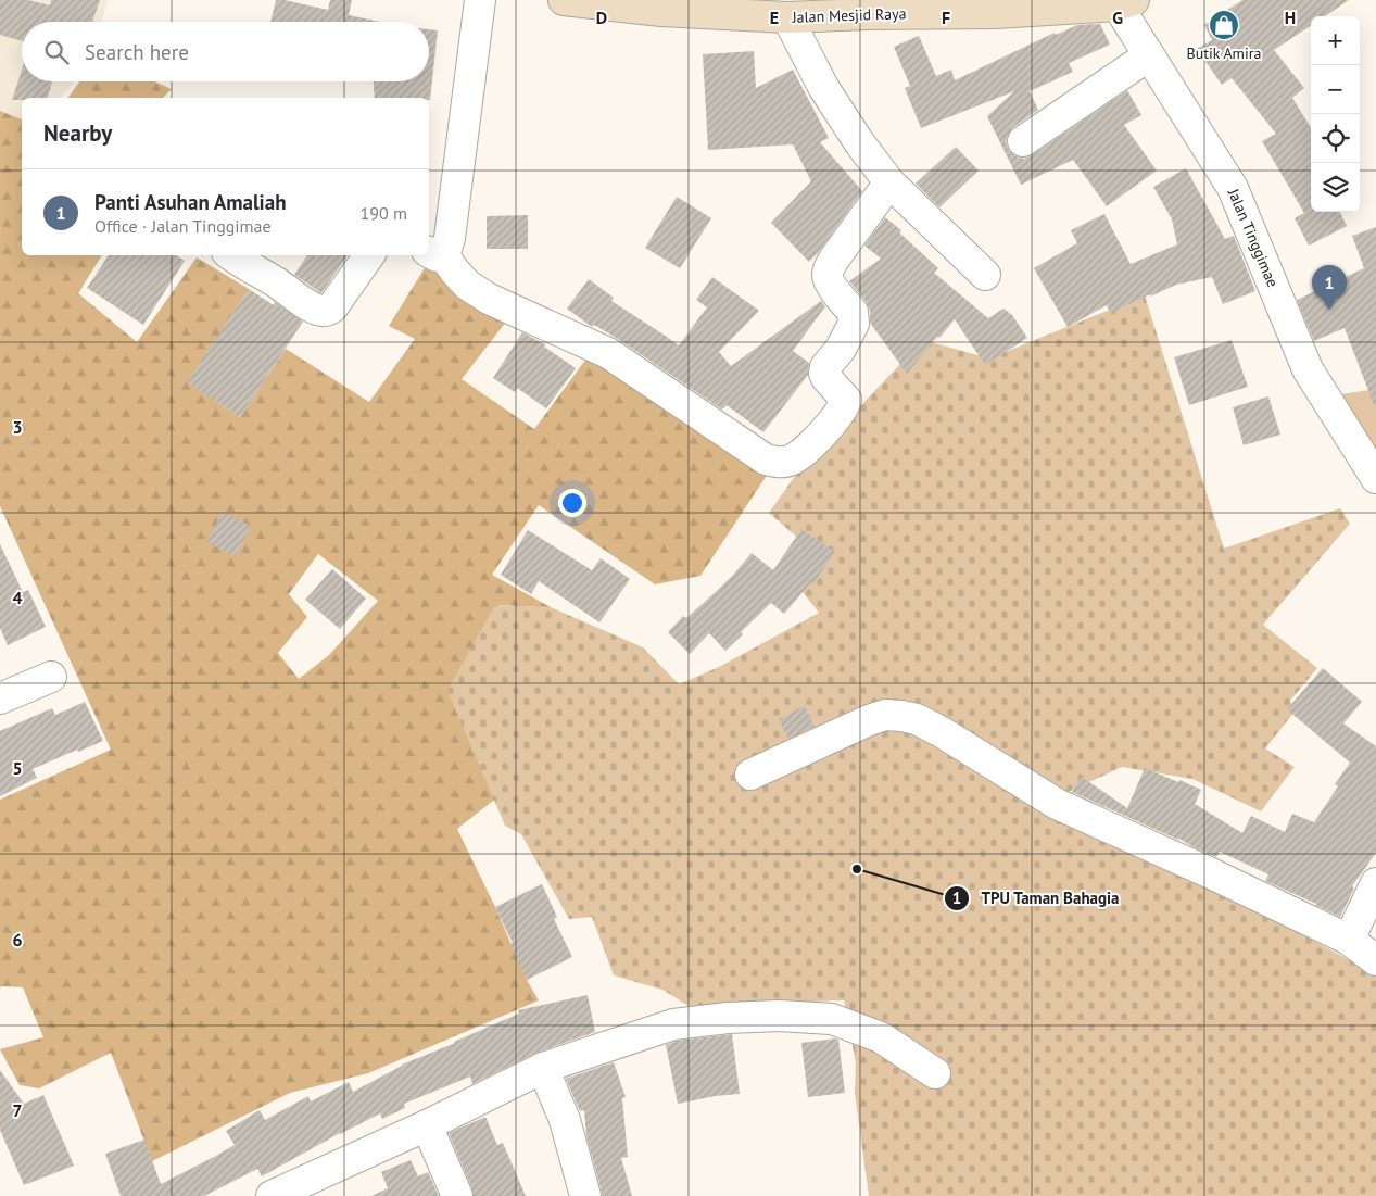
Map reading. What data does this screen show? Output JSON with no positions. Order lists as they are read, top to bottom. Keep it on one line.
{"streets":{"street":["Jalan Mesjid Raya","Jalan Tinggimae"]},"crossings":[["Jalan Mesjid Raya","Jalan Tinggimae"]],"places":{"shop":["Butik Amira"],"other":["TPU Taman Bahagia"]},"page":{"map_buttons":["+","−"],"search":"Search here","heading":"Nearby","list":[{"mark":"1","name":"Panti Asuhan Amaliah","note":"Office · Jalan Tinggimae","value":"190 m"}],"pins":"1"},"grid":{"columns":["D","E","F","G","H"],"rows":["3","4","5","6","7"]}}
